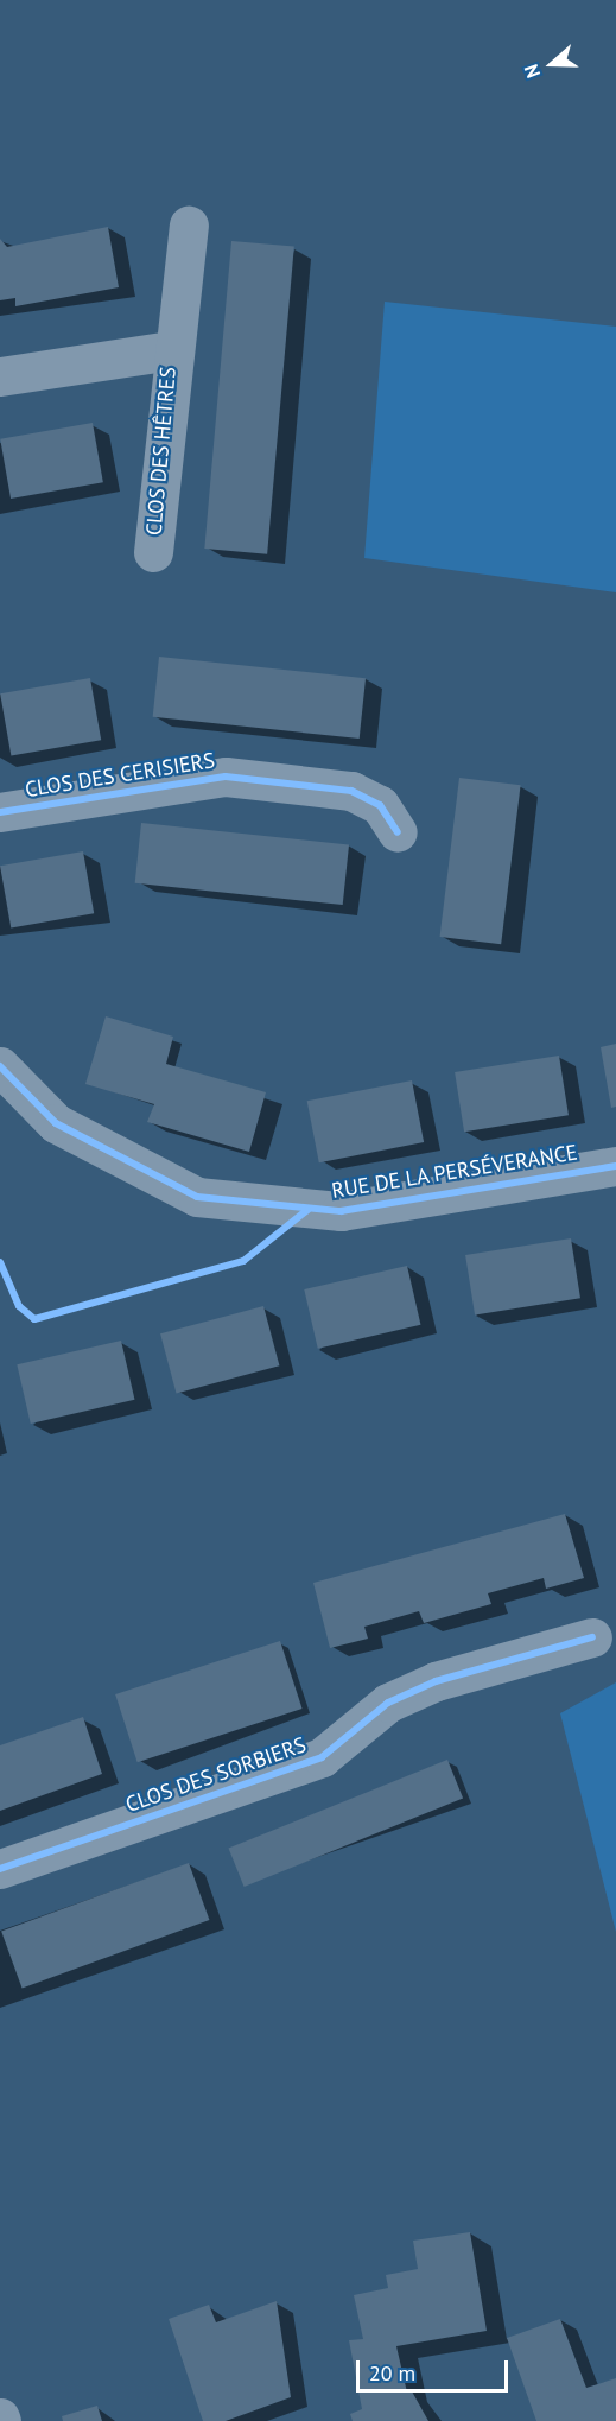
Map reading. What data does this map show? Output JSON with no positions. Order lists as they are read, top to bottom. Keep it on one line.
{"streets":{"street":["CLOS DES HÊTRES","CLOS DES CERISIERS","RUE DE LA PERSÉVERANCE","CLOS DES SORBIERS"]},"scale_bar":"20 m","north":"left"}
